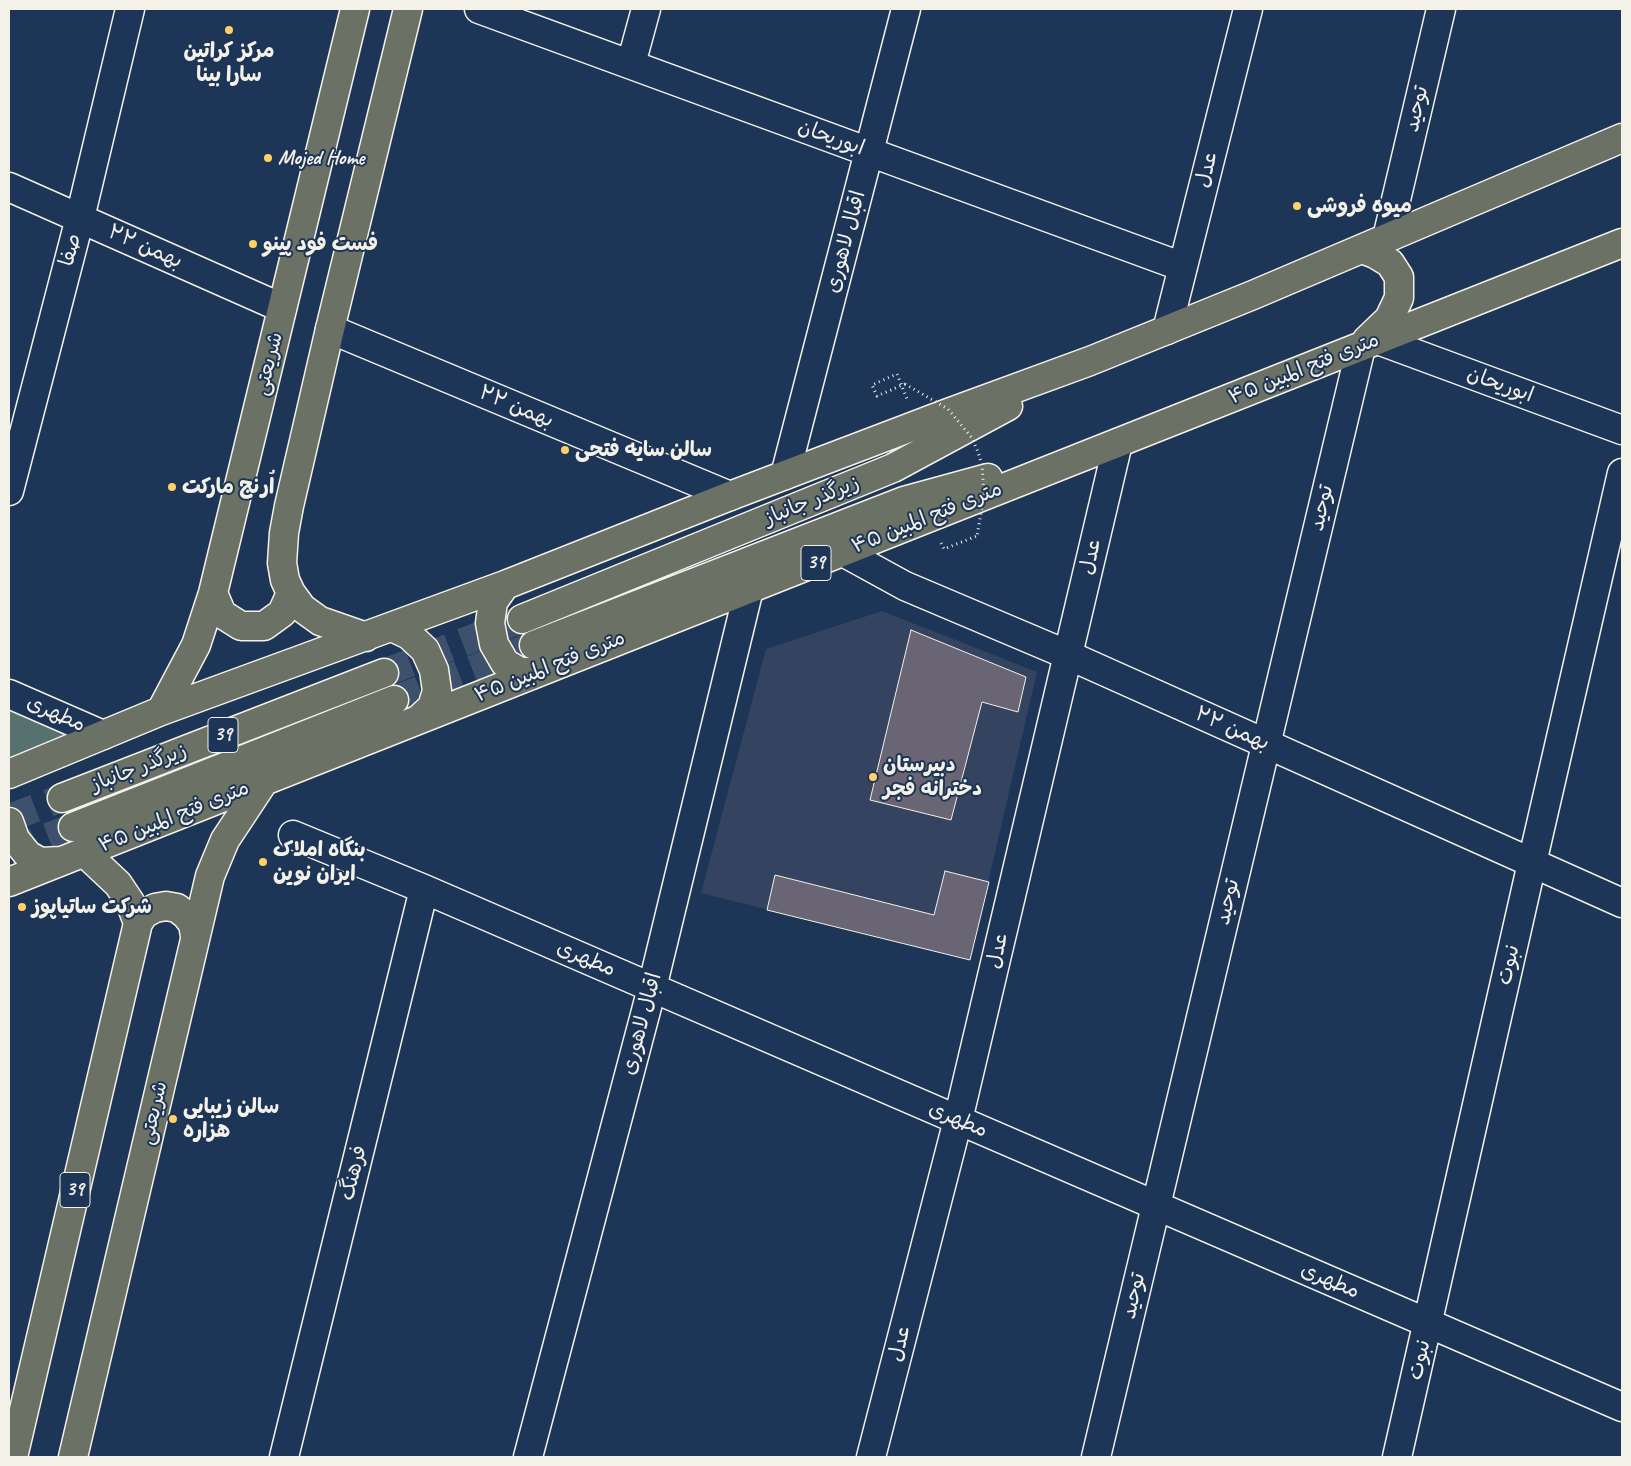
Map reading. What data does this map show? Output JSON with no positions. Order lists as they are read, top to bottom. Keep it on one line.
{"streets":{"main road":["شریعتی","۴۵ متری فتح المبین","زیرگذر جانباز","39"],"street":["توحید","ابوریحان","عدل","اقبال لاهوری","۲۲ بهمن","صفا","مطهری","نبوت","فرهنگ"]},"crossings":[["توحید","ابوریحان"],["توحید","۲۲ بهمن"],["توحید","۴۵ متری فتح المبین"],["توحید","39"],["توحید","مطهری"],["ابوریحان","عدل"],["ابوریحان","اقبال لاهوری"],["ابوریحان","۴۵ متری فتح المبین"],["عدل","۲۲ بهمن"],["عدل","۴۵ متری فتح المبین"],["عدل","زیرگذر جانباز"],["عدل","39"],["عدل","مطهری"],["اقبال لاهوری","۴۵ متری فتح المبین"],["اقبال لاهوری","39"],["اقبال لاهوری","مطهری"],["۲۲ بهمن","صفا"],["۲۲ بهمن","شریعتی"],["۲۲ بهمن","۴۵ متری فتح المبین"],["۲۲ بهمن","39"],["۲۲ بهمن","نبوت"],["شریعتی","۴۵ متری فتح المبین"],["شریعتی","39"],["۴۵ متری فتح المبین","زیرگذر جانباز"],["زیرگذر جانباز","39"],["39","مطهری"],["مطهری","نبوت"],["مطهری","فرهنگ"]],"places":["مرکز کراتین سارا بینا","Mojed Home","میوه فروشی","فست فود پینو","سالن سایه فتحی","اُرنج مارکت","دبیرستان دخترانه فجر","بنگاه املاک ایران نوین","شرکت ساتیاپوز","سالن زیبایی هزاره"]}
